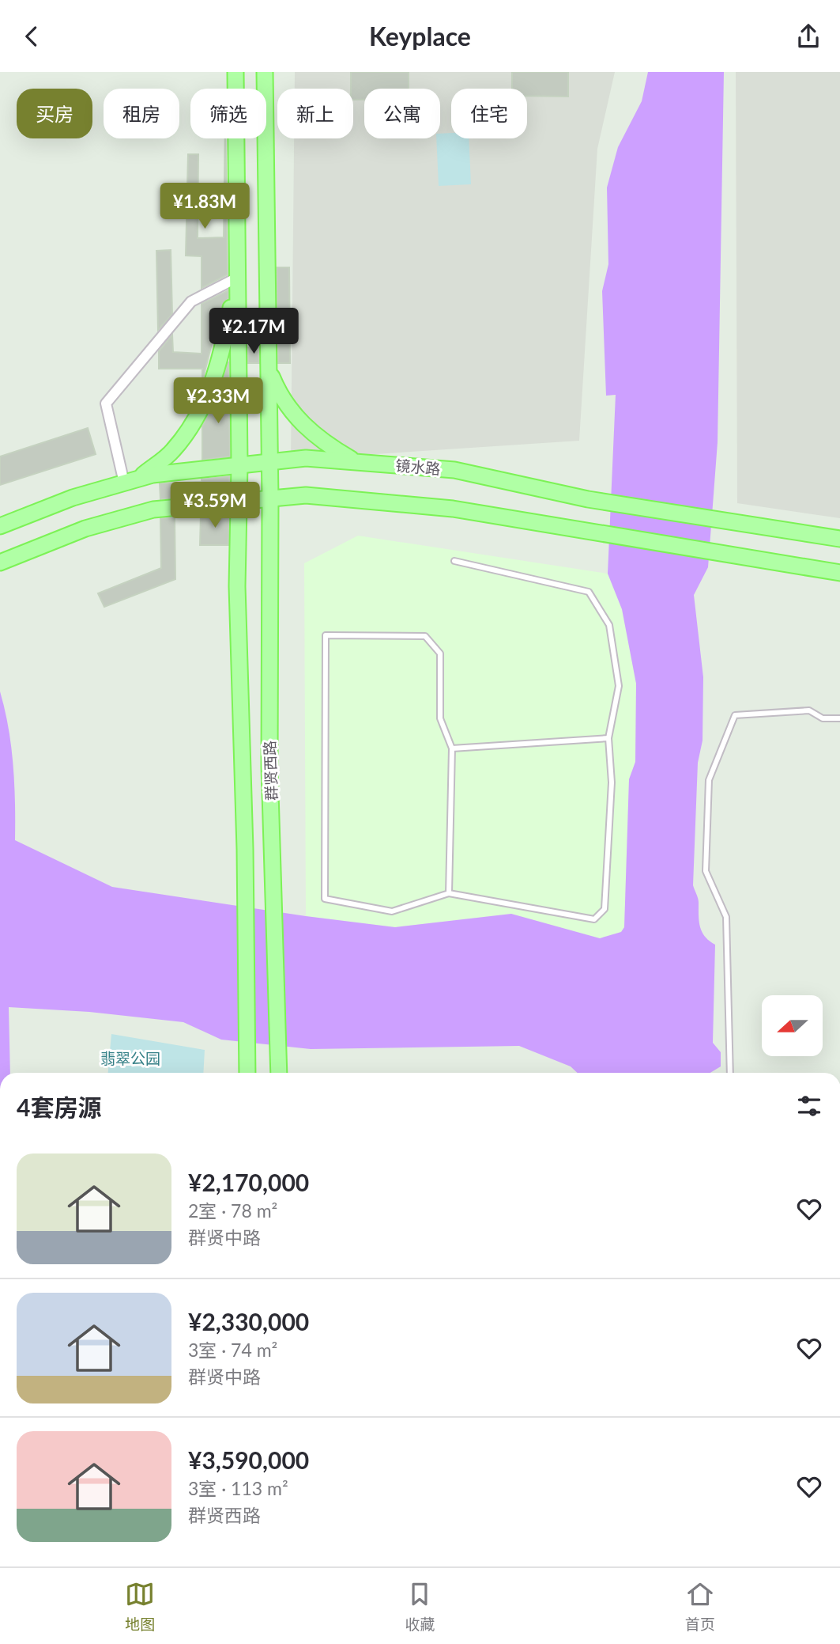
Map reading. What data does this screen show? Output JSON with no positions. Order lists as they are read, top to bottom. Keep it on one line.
{"streets":{"main road":["镜水路","群贤西路"]},"crossings":[["镜水路","群贤西路"]],"parks":["翡翠公园"],"north":"left","page":{"header":"Keyplace","chip":["买房","租房","筛选","新上","公寓","住宅"],"price":["¥1.83M","¥2.17M","¥2.33M","¥3.59M"],"heading":"4套房源","list":[{"name":"¥2,170,000","note":"2室 · 78 m² · 群贤中路"},{"name":"¥2,330,000","note":"3室 · 74 m² · 群贤中路"},{"name":"¥3,590,000","note":"3室 · 113 m² · 群贤西路"}],"tabs":["地图","收藏","首页"]}}
